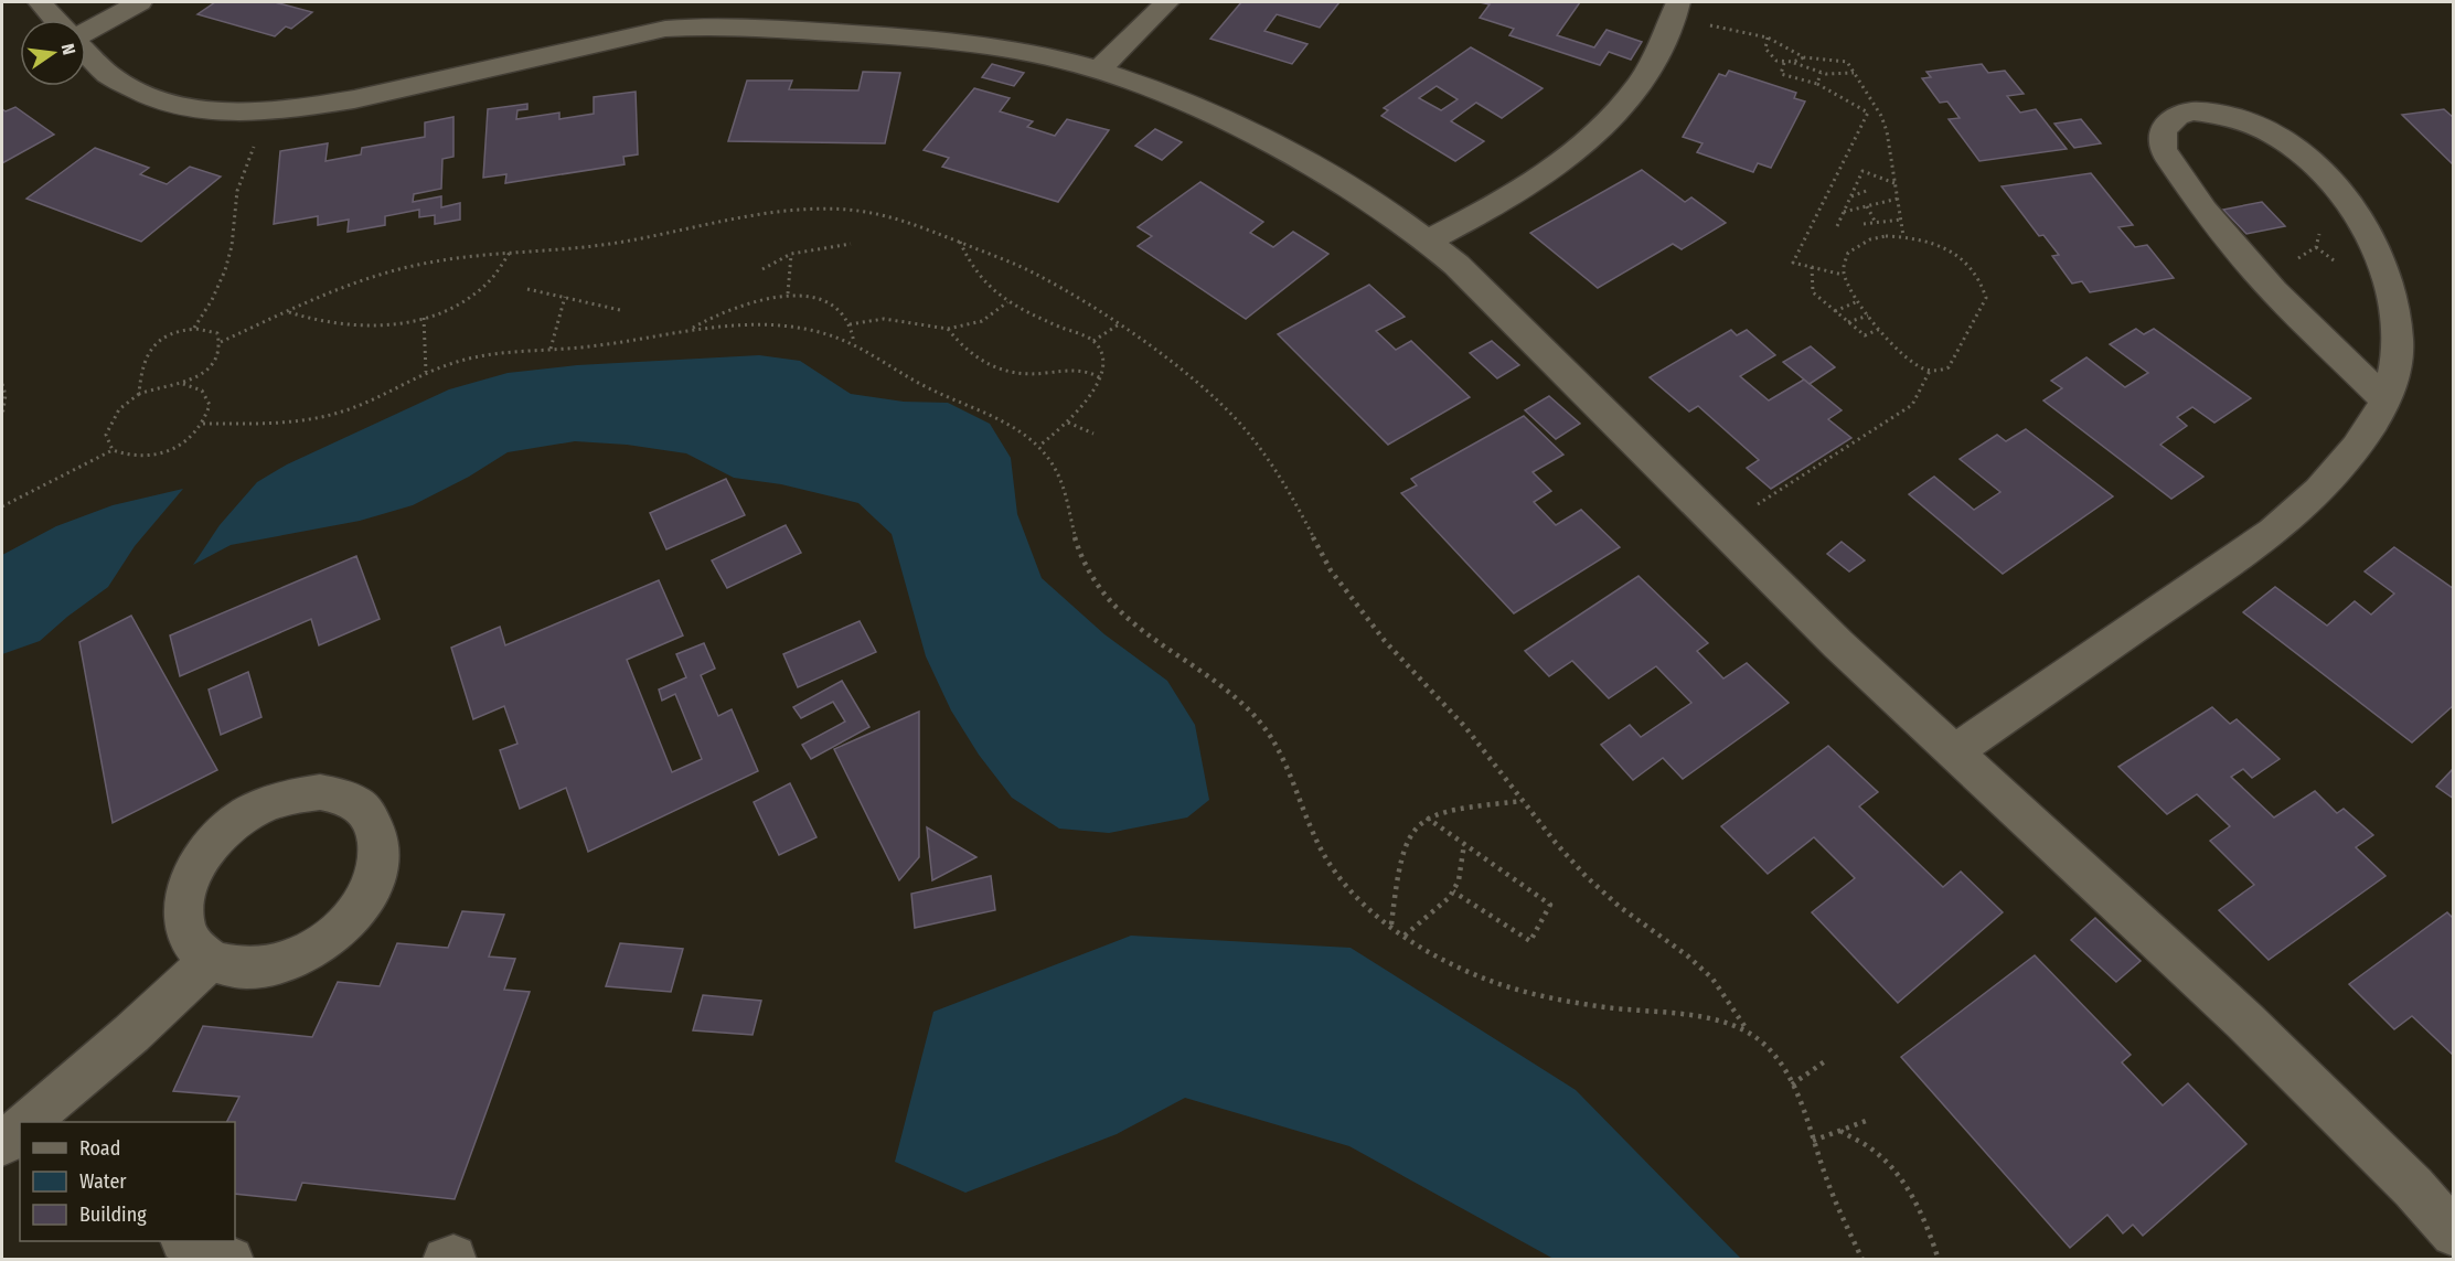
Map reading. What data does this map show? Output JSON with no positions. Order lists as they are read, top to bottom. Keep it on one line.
{"legend":["Road","Water","Building"],"north":"right"}
